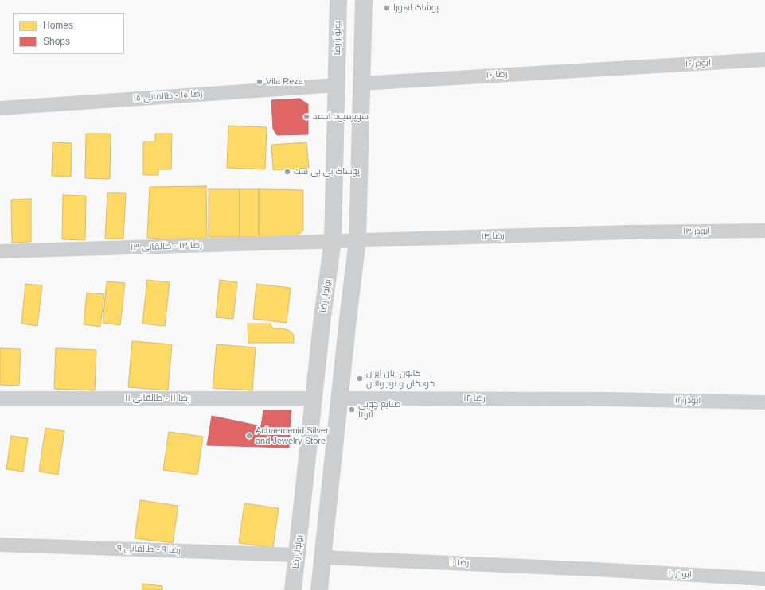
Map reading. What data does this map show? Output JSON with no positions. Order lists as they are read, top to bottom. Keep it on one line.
{"streets":{"street":["بولوار رضا","ابوذر ۱۶","رضا ۱۶","رضا ۱۵ - طالقانی ۱۵","ابوذر ۱۴","رضا ۱۴","رضا ۱۳ - طالقانی ۱۳","رضا ۱۱ - طالقانی ۱۱","رضا ۱۲","ابوذر ۱۲","رضا ۹ - طالقانی ۹","رضا ۱۰","ابوذر ۱۰"]},"crossings":[["بولوار رضا","رضا ۱۵ - طالقانی ۱۵"],["بولوار رضا","رضا ۱۴"],["بولوار رضا","رضا ۱۳ - طالقانی ۱۳"],["بولوار رضا","رضا ۱۱ - طالقانی ۱۱"],["بولوار رضا","رضا ۹ - طالقانی ۹"],["ابوذر ۱۶","رضا ۱۶"],["ابوذر ۱۴","رضا ۱۴"],["رضا ۱۴","رضا ۱۳ - طالقانی ۱۳"],["رضا ۱۲","ابوذر ۱۲"],["رضا ۱۰","ابوذر ۱۰"]],"places":["پوشاک اهورا","Vila Reza","سوپرمیوه احمد","پوشاک بی بی ست","کانون زبان ایران کودکان و نوجوانان","صنایع چوبی آترینا","Achaemenid Silver and Jewelry Store"],"legend":["Homes","Shops"]}
